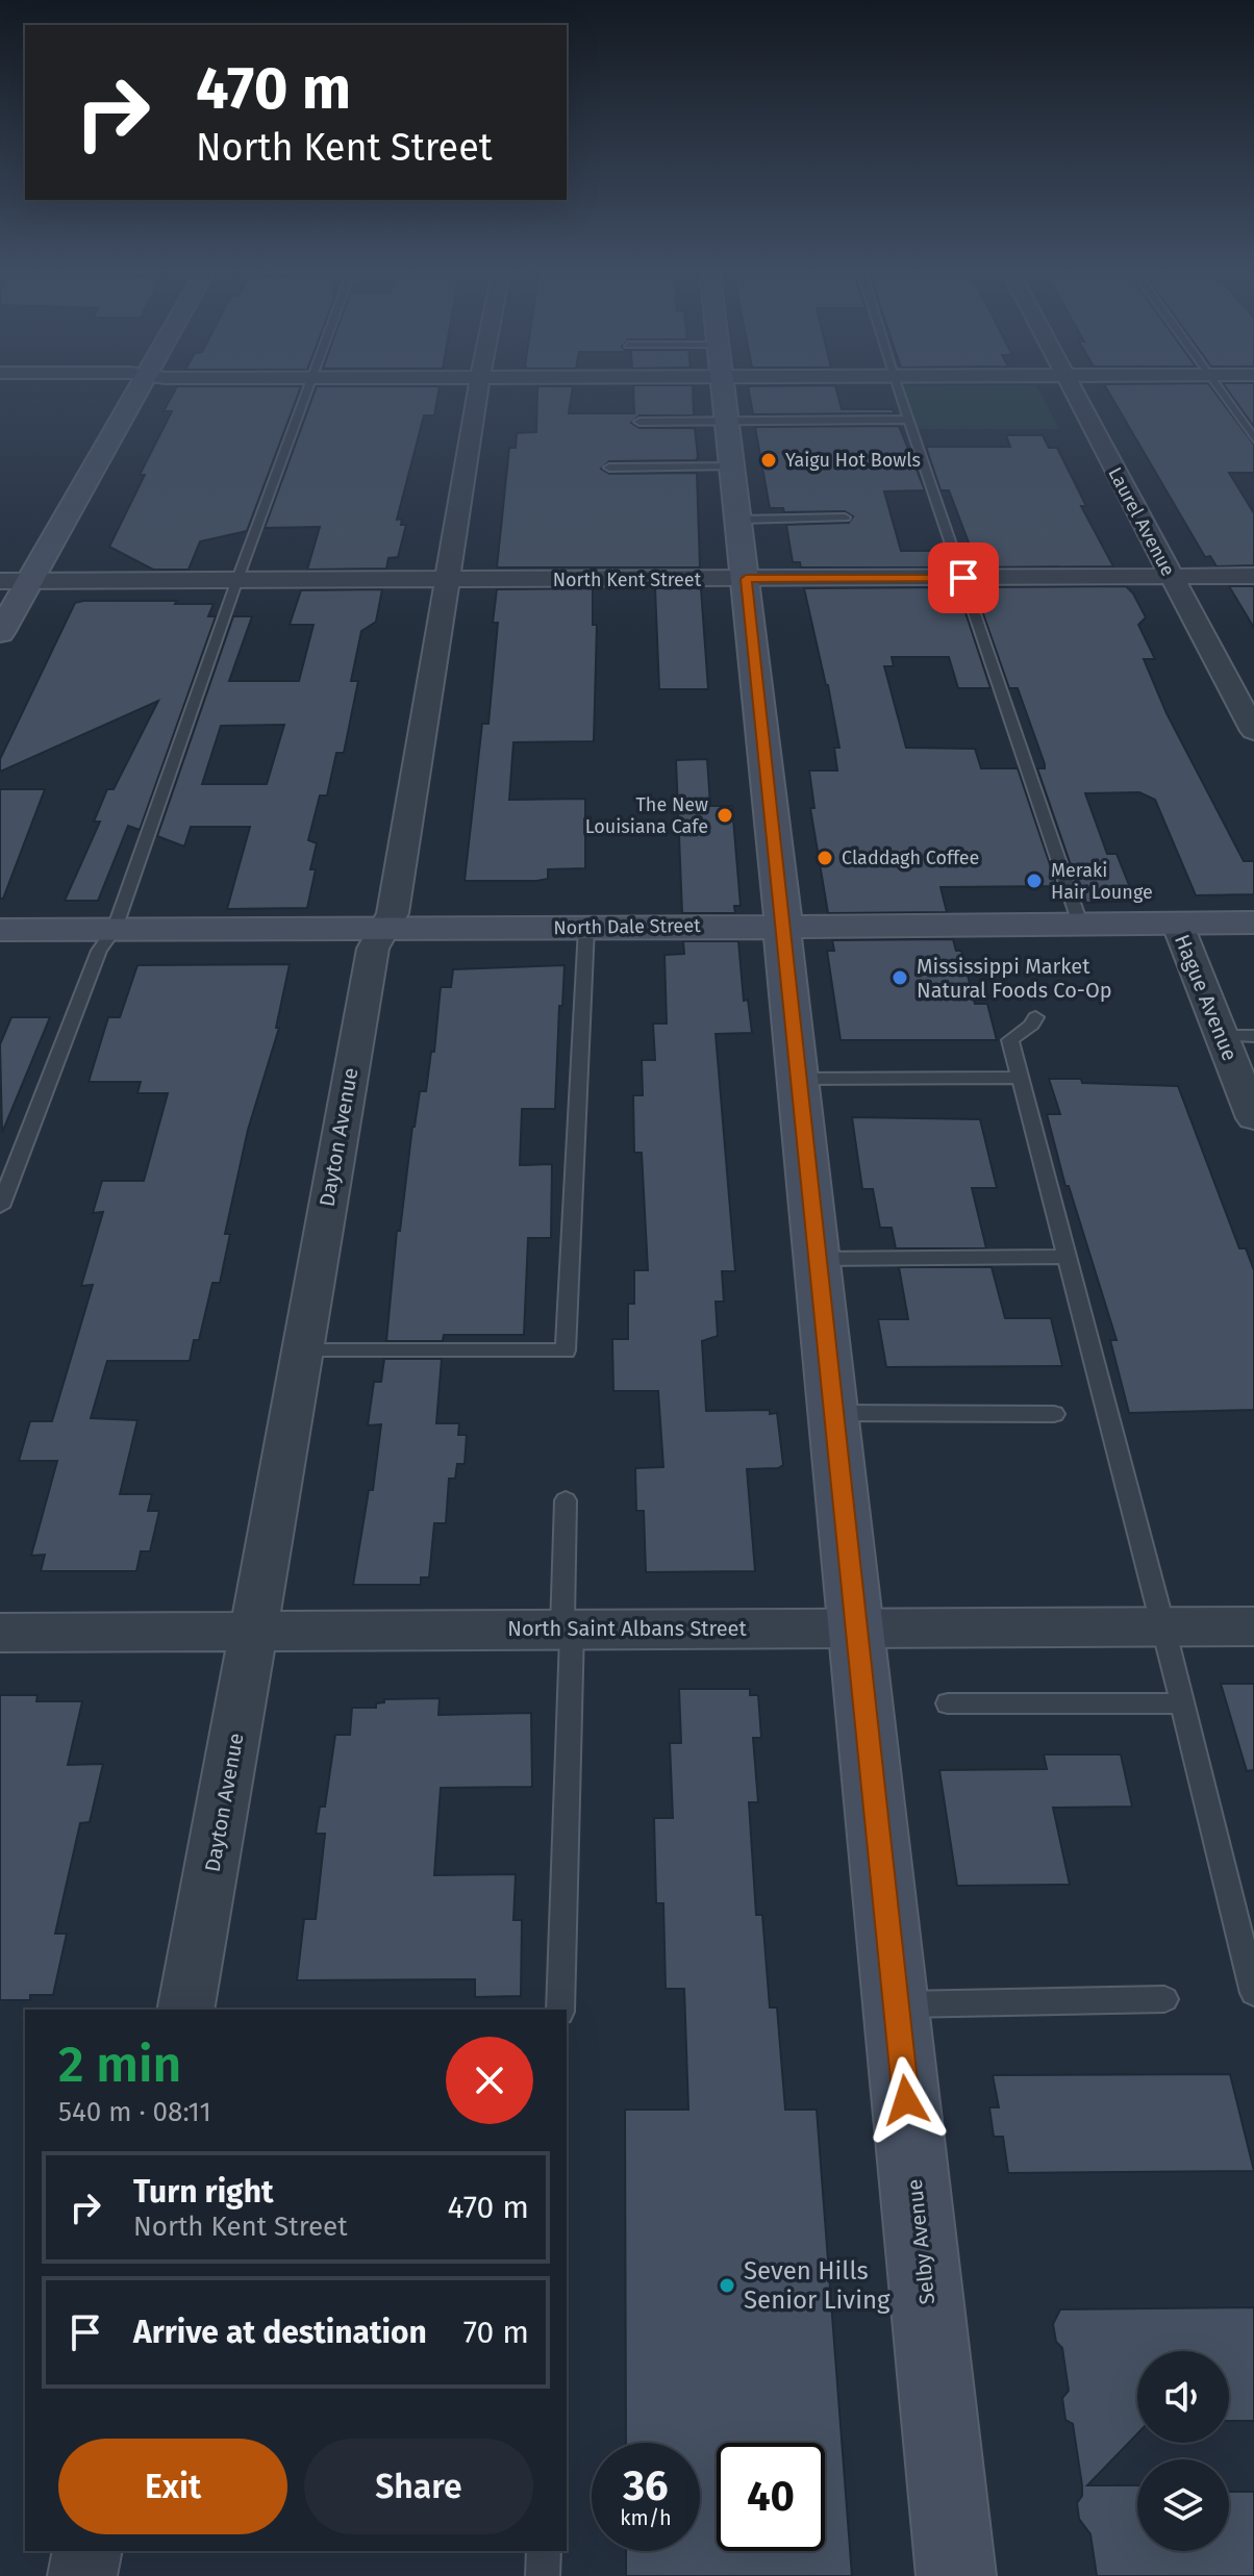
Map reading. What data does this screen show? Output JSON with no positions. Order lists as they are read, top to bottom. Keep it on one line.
{"streets":{"street":["Laurel Avenue","North Kent Street","North Dale Street","Hague Avenue","Dayton Avenue","North Saint Albans Street","Selby Avenue"]},"crossings":[["Laurel Avenue","North Kent Street"],["North Kent Street","Dayton Avenue"],["North Kent Street","Selby Avenue"],["North Dale Street","Hague Avenue"],["North Dale Street","Dayton Avenue"],["North Dale Street","Selby Avenue"],["Dayton Avenue","North Saint Albans Street"],["North Saint Albans Street","Selby Avenue"]],"places":["Yaigu Hot Bowls","The New Louisiana Cafe","Claddagh Coffee","Meraki Hair Lounge","Mississippi Market Natural Foods Co-Op","Seven Hills Senior Living"],"page":{"turn":["470 m","North Kent Street"],"heading":["2 min","540 m · 08:11"],"list":[{"name":"Turn right","note":"North Kent Street","value":"470 m"},{"name":"Arrive at destination","value":"70 m"}],"buttons":["Exit","Share"],"speed":"36 km/h","limit":"40"}}
